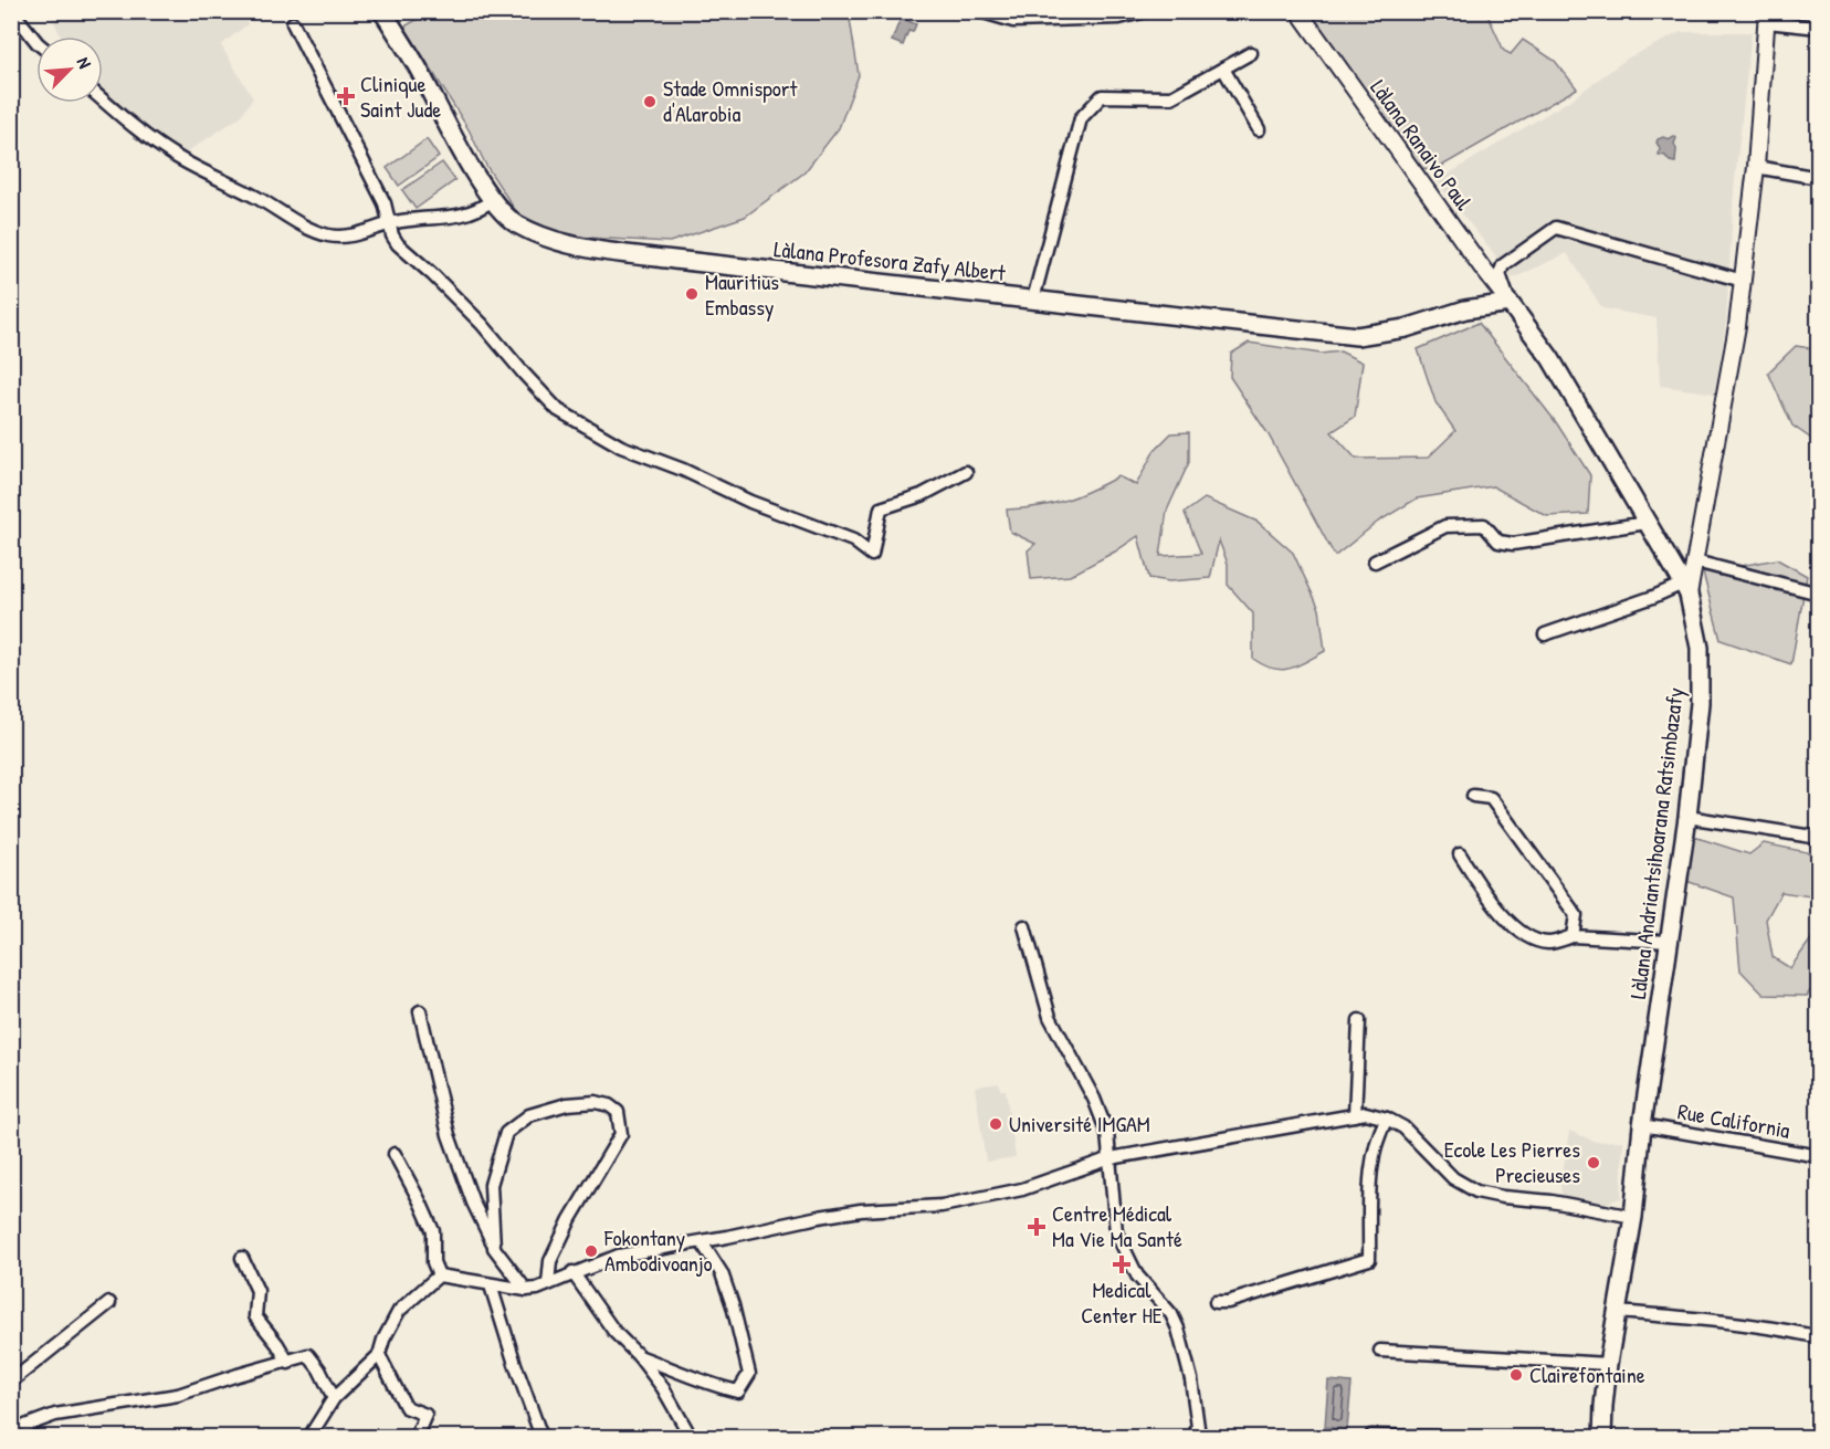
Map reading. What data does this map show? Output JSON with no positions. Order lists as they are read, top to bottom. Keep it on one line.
{"streets":{"main road":["Làlana Profesora Zafy Albert","Làlana Andriantsihoarana Ratsimbazafy"],"street":["Làlana Ranaivo Paul","Rue California"]},"crossings":[["Làlana Ranaivo Paul","Làlana Profesora Zafy Albert"],["Làlana Ranaivo Paul","Làlana Andriantsihoarana Ratsimbazafy"],["Làlana Profesora Zafy Albert","Làlana Andriantsihoarana Ratsimbazafy"],["Làlana Andriantsihoarana Ratsimbazafy","Rue California"]],"places":{"health":["Clinique Saint Jude","Centre Médical Ma Vie Ma Santé","Medical Center HE"],"other":["Stade Omnisport d'Alarobia","Mauritius Embassy","Université IMGAM","Ecole Les Pierres Precieuses","Fokontany Ambodivoanjo","Clairefontaine"]},"north":"top right"}
